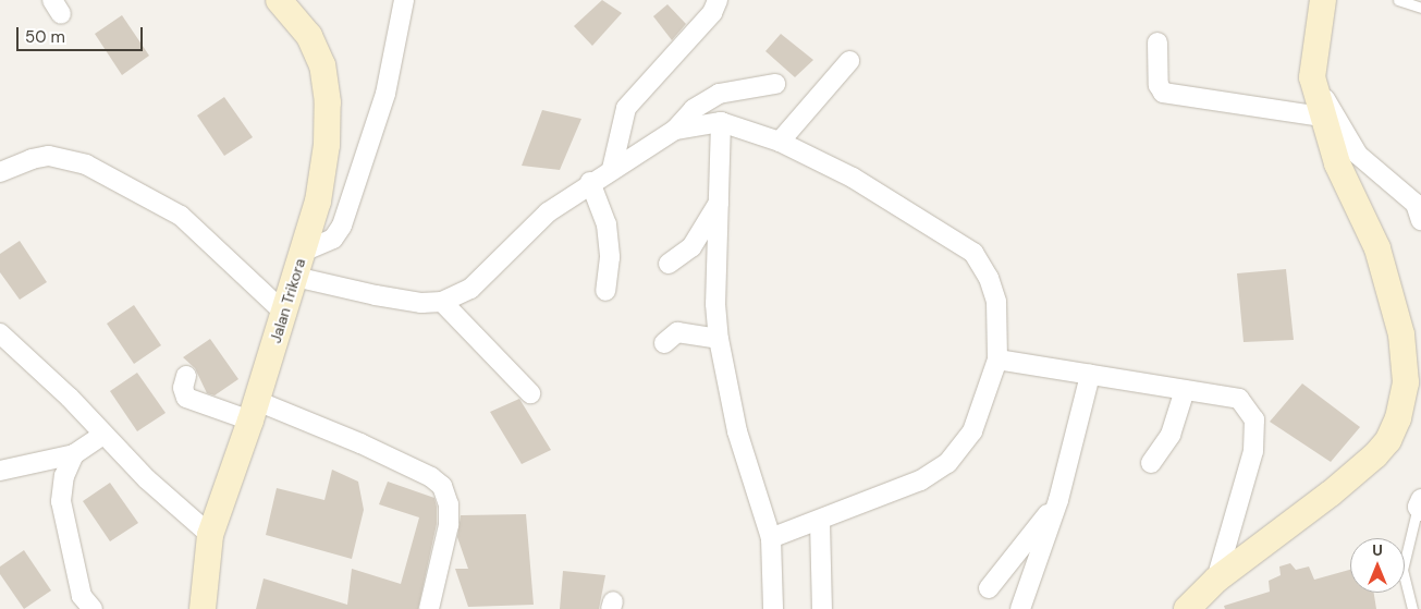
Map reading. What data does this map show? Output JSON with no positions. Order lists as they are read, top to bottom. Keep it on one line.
{"streets":{"street":["Jalan Trikora"]},"scale_bar":"50 m","north":"top"}
